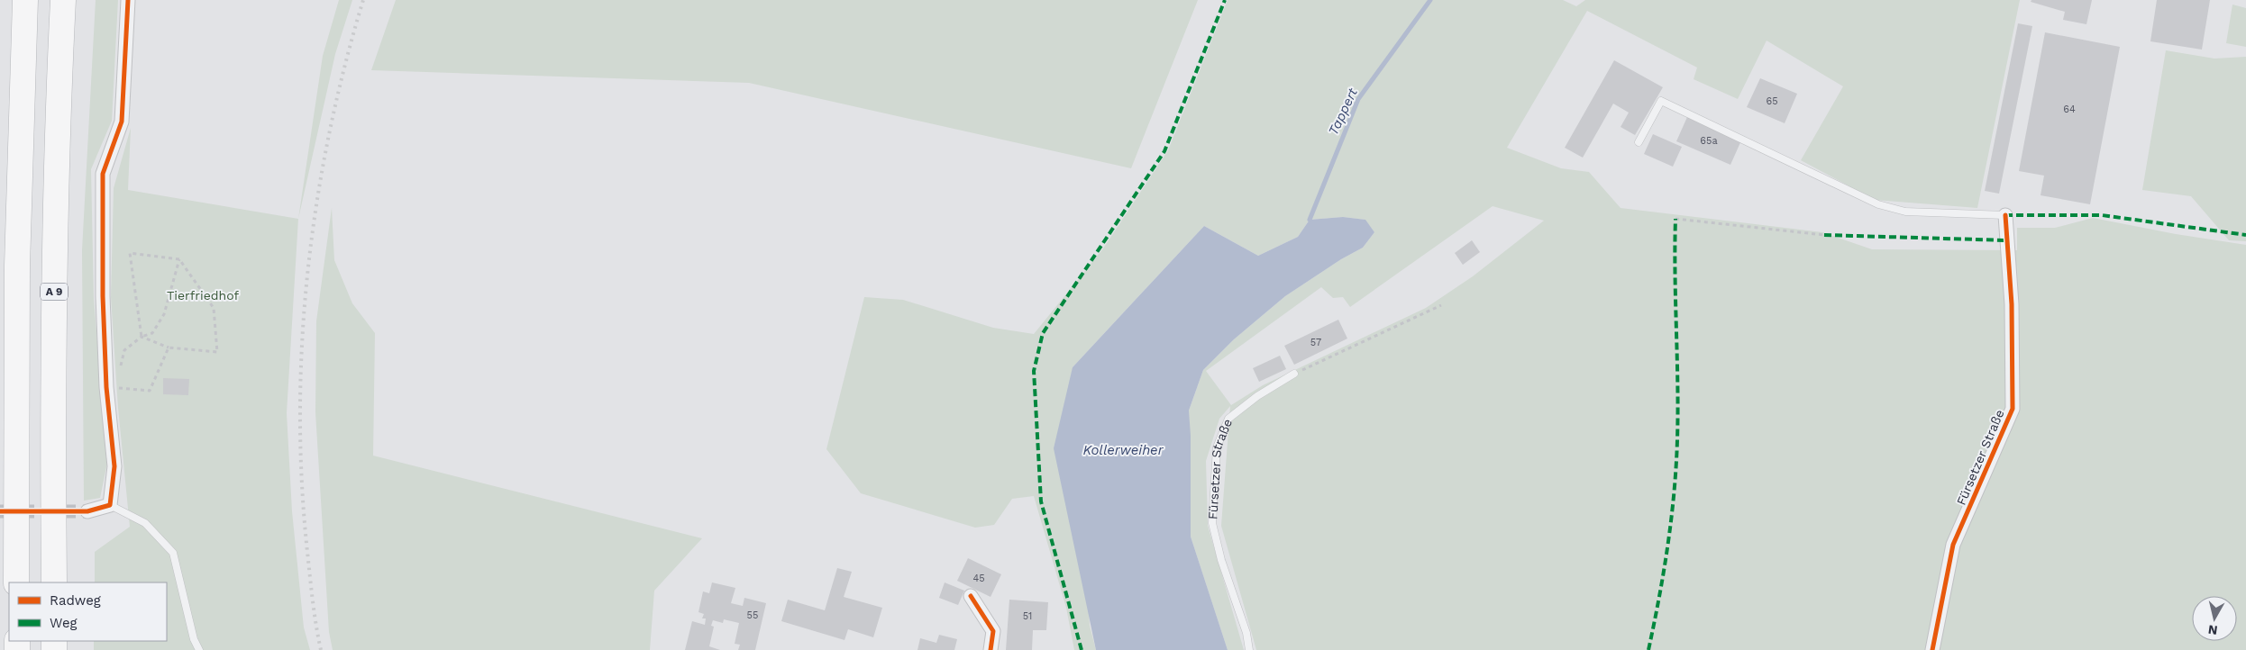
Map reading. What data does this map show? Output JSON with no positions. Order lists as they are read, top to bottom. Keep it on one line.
{"streets":{"highway":["A 9"],"street":["Fürsetzer Straße"]},"water":["Tappert","Kollerweiher"],"parks":["Tierfriedhof"],"house_numbers":["65","64","65a","57","45","55","51"],"legend":["Radweg","Weg"],"north":"bottom"}
